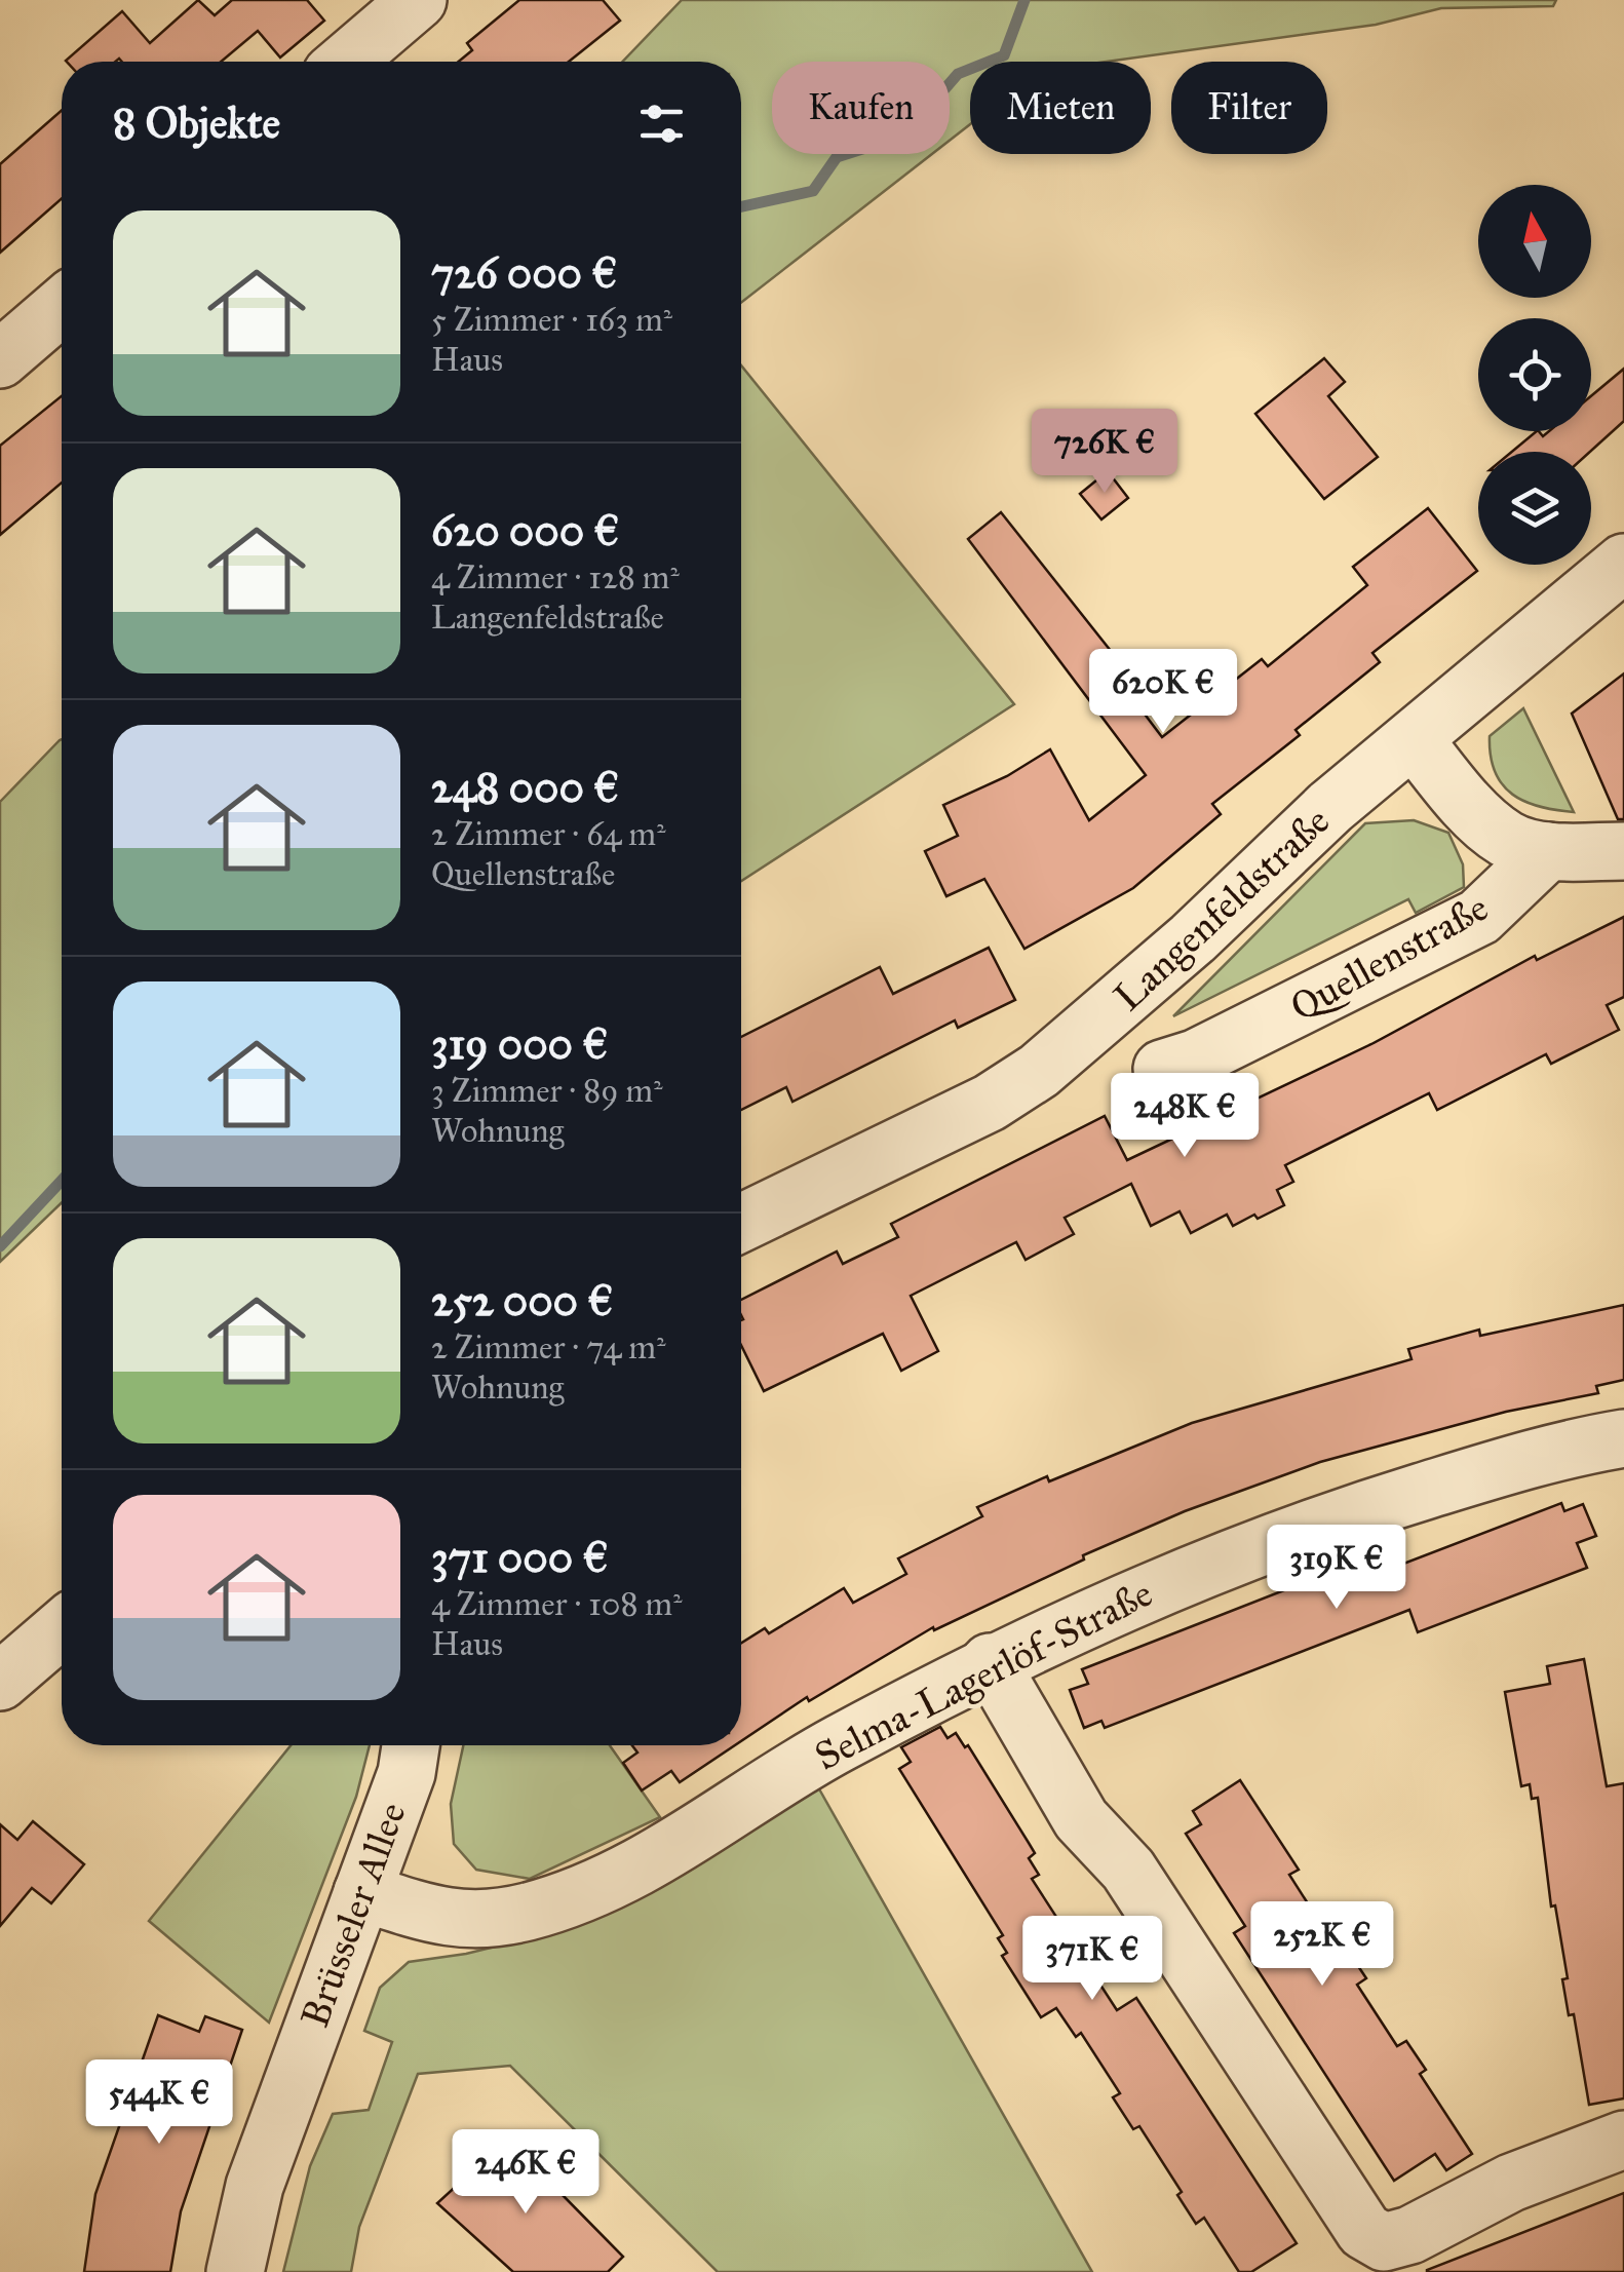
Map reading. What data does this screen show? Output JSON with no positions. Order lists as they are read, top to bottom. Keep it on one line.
{"streets":{"street":["Langenfeldstraße","Quellenstraße","Selma-Lagerlöf-Straße","Brüsseler Allee"]},"crossings":[["Langenfeldstraße","Quellenstraße"],["Selma-Lagerlöf-Straße","Brüsseler Allee"]],"north":"top","page":{"chip":["Kaufen","Mieten","Filter"],"heading":"8 Objekte","list":[{"name":"726 000 €","note":"5 Zimmer · 163 m² · Haus"},{"name":"620 000 €","note":"4 Zimmer · 128 m² · Langenfeldstraße"},{"name":"248 000 €","note":"2 Zimmer · 64 m² · Quellenstraße"},{"name":"319 000 €","note":"3 Zimmer · 89 m² · Wohnung"},{"name":"252 000 €","note":"2 Zimmer · 74 m² · Wohnung"},{"name":"371 000 €","note":"4 Zimmer · 108 m² · Haus"}],"price":["726K €","620K €","248K €","319K €","252K €","371K €","544K €","246K €"]}}
